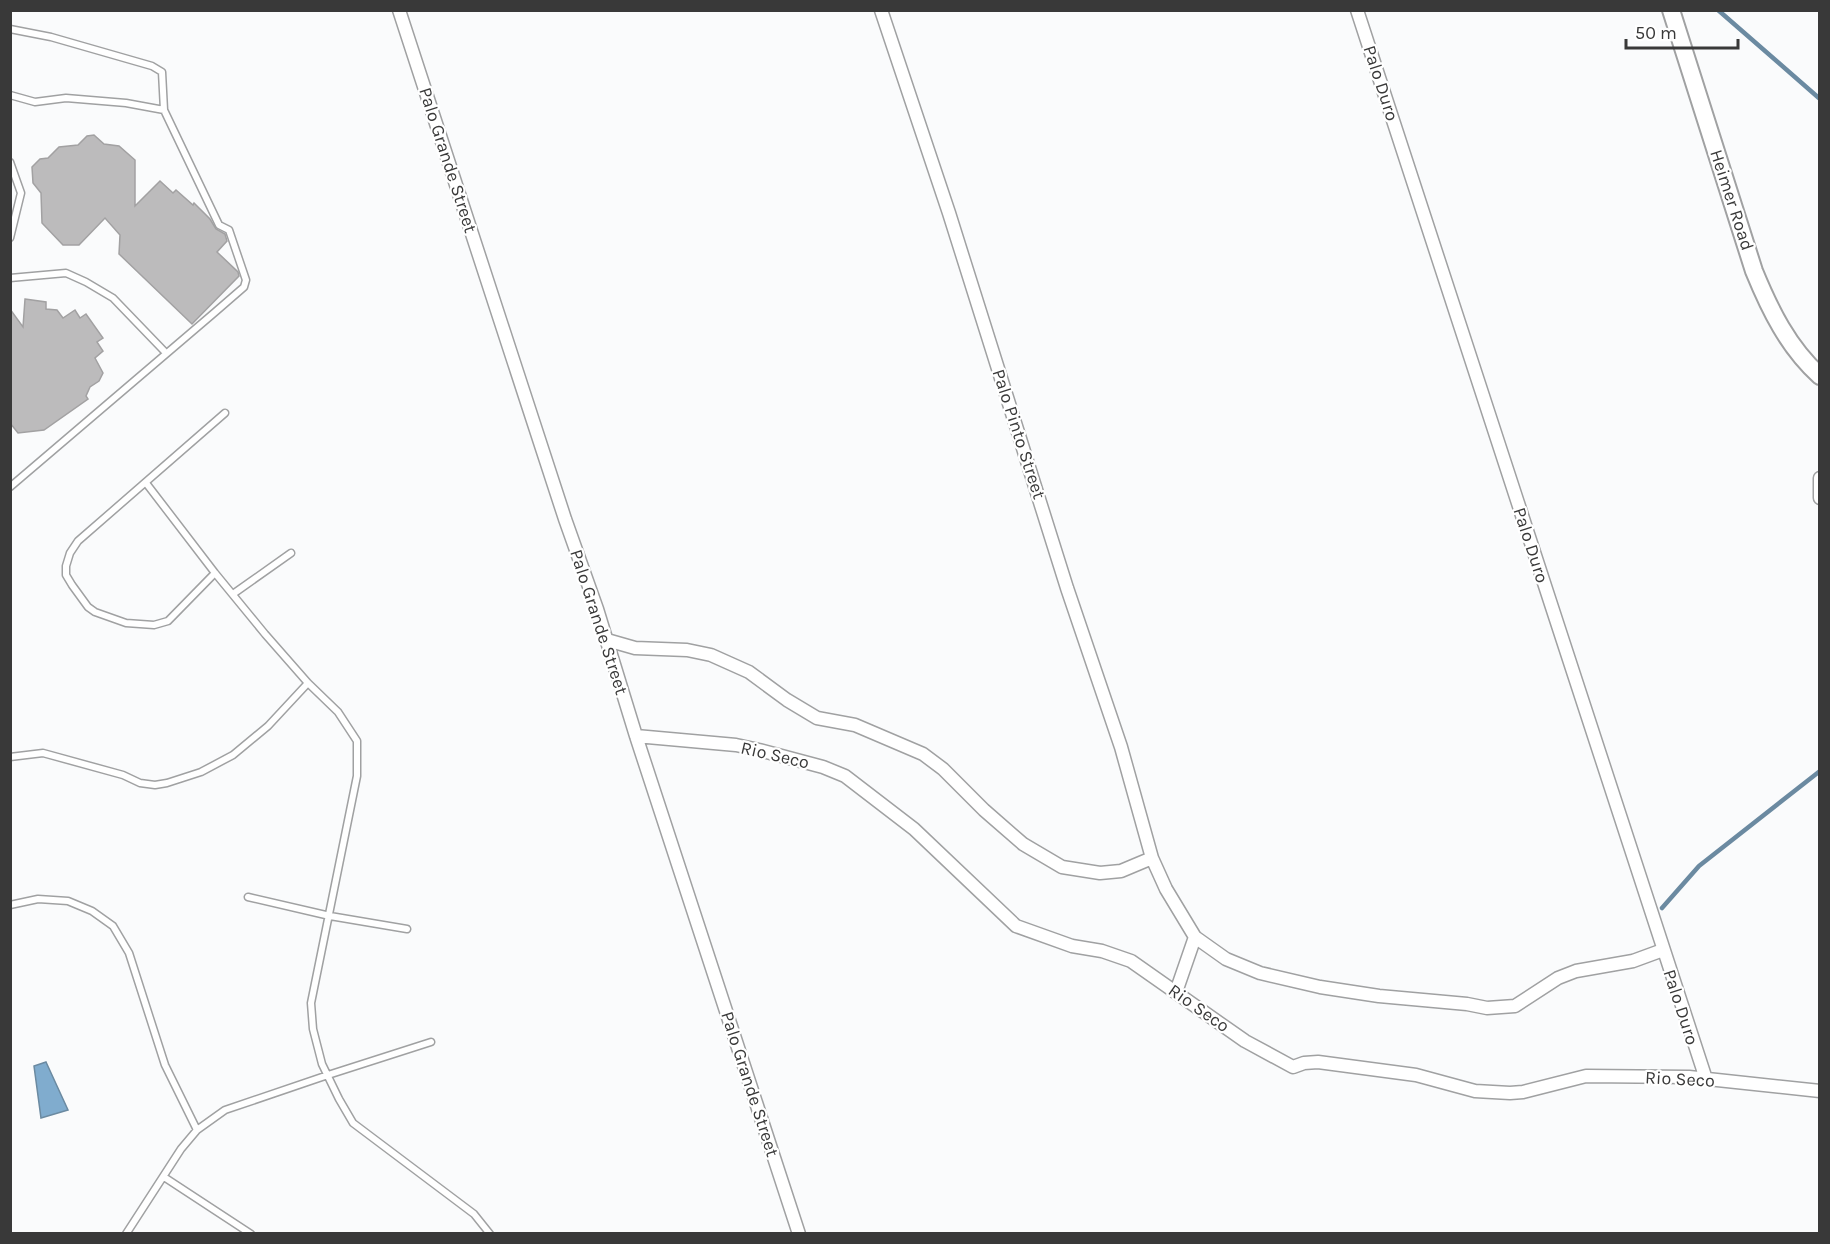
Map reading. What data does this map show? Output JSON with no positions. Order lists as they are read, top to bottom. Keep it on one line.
{"streets":{"street":["Palo Duro","Palo Grande Street","Heimer Road","Palo Pinto Street","Rio Seco"]},"crossings":[["Palo Duro","Rio Seco"],["Palo Grande Street","Rio Seco"]],"scale_bar":"50 m"}
